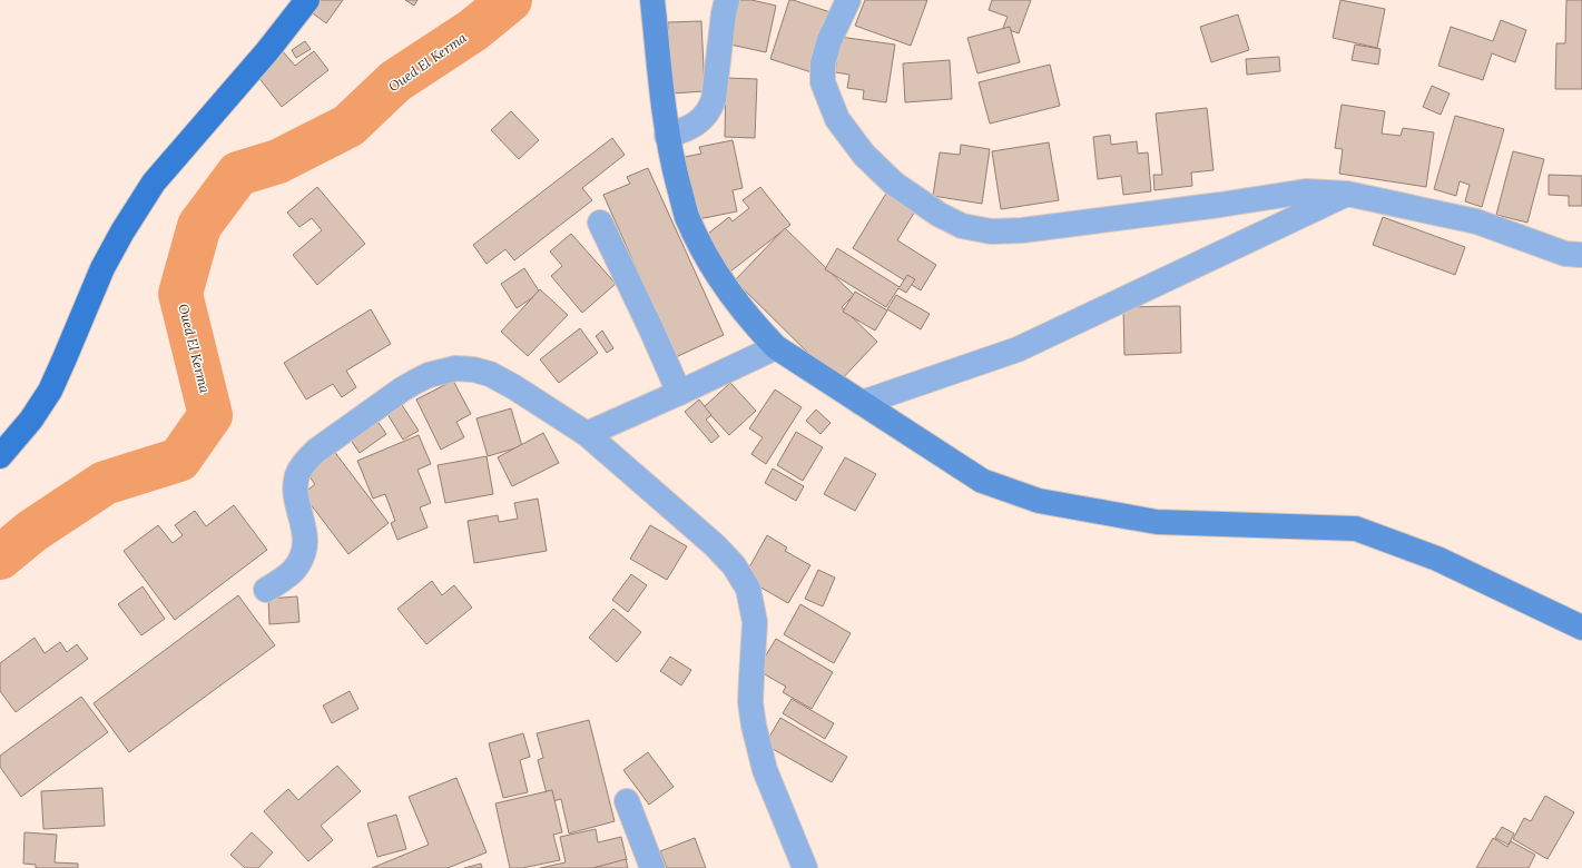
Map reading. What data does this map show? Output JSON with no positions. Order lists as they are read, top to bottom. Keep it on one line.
{"water":["Oued El Kerma"]}
